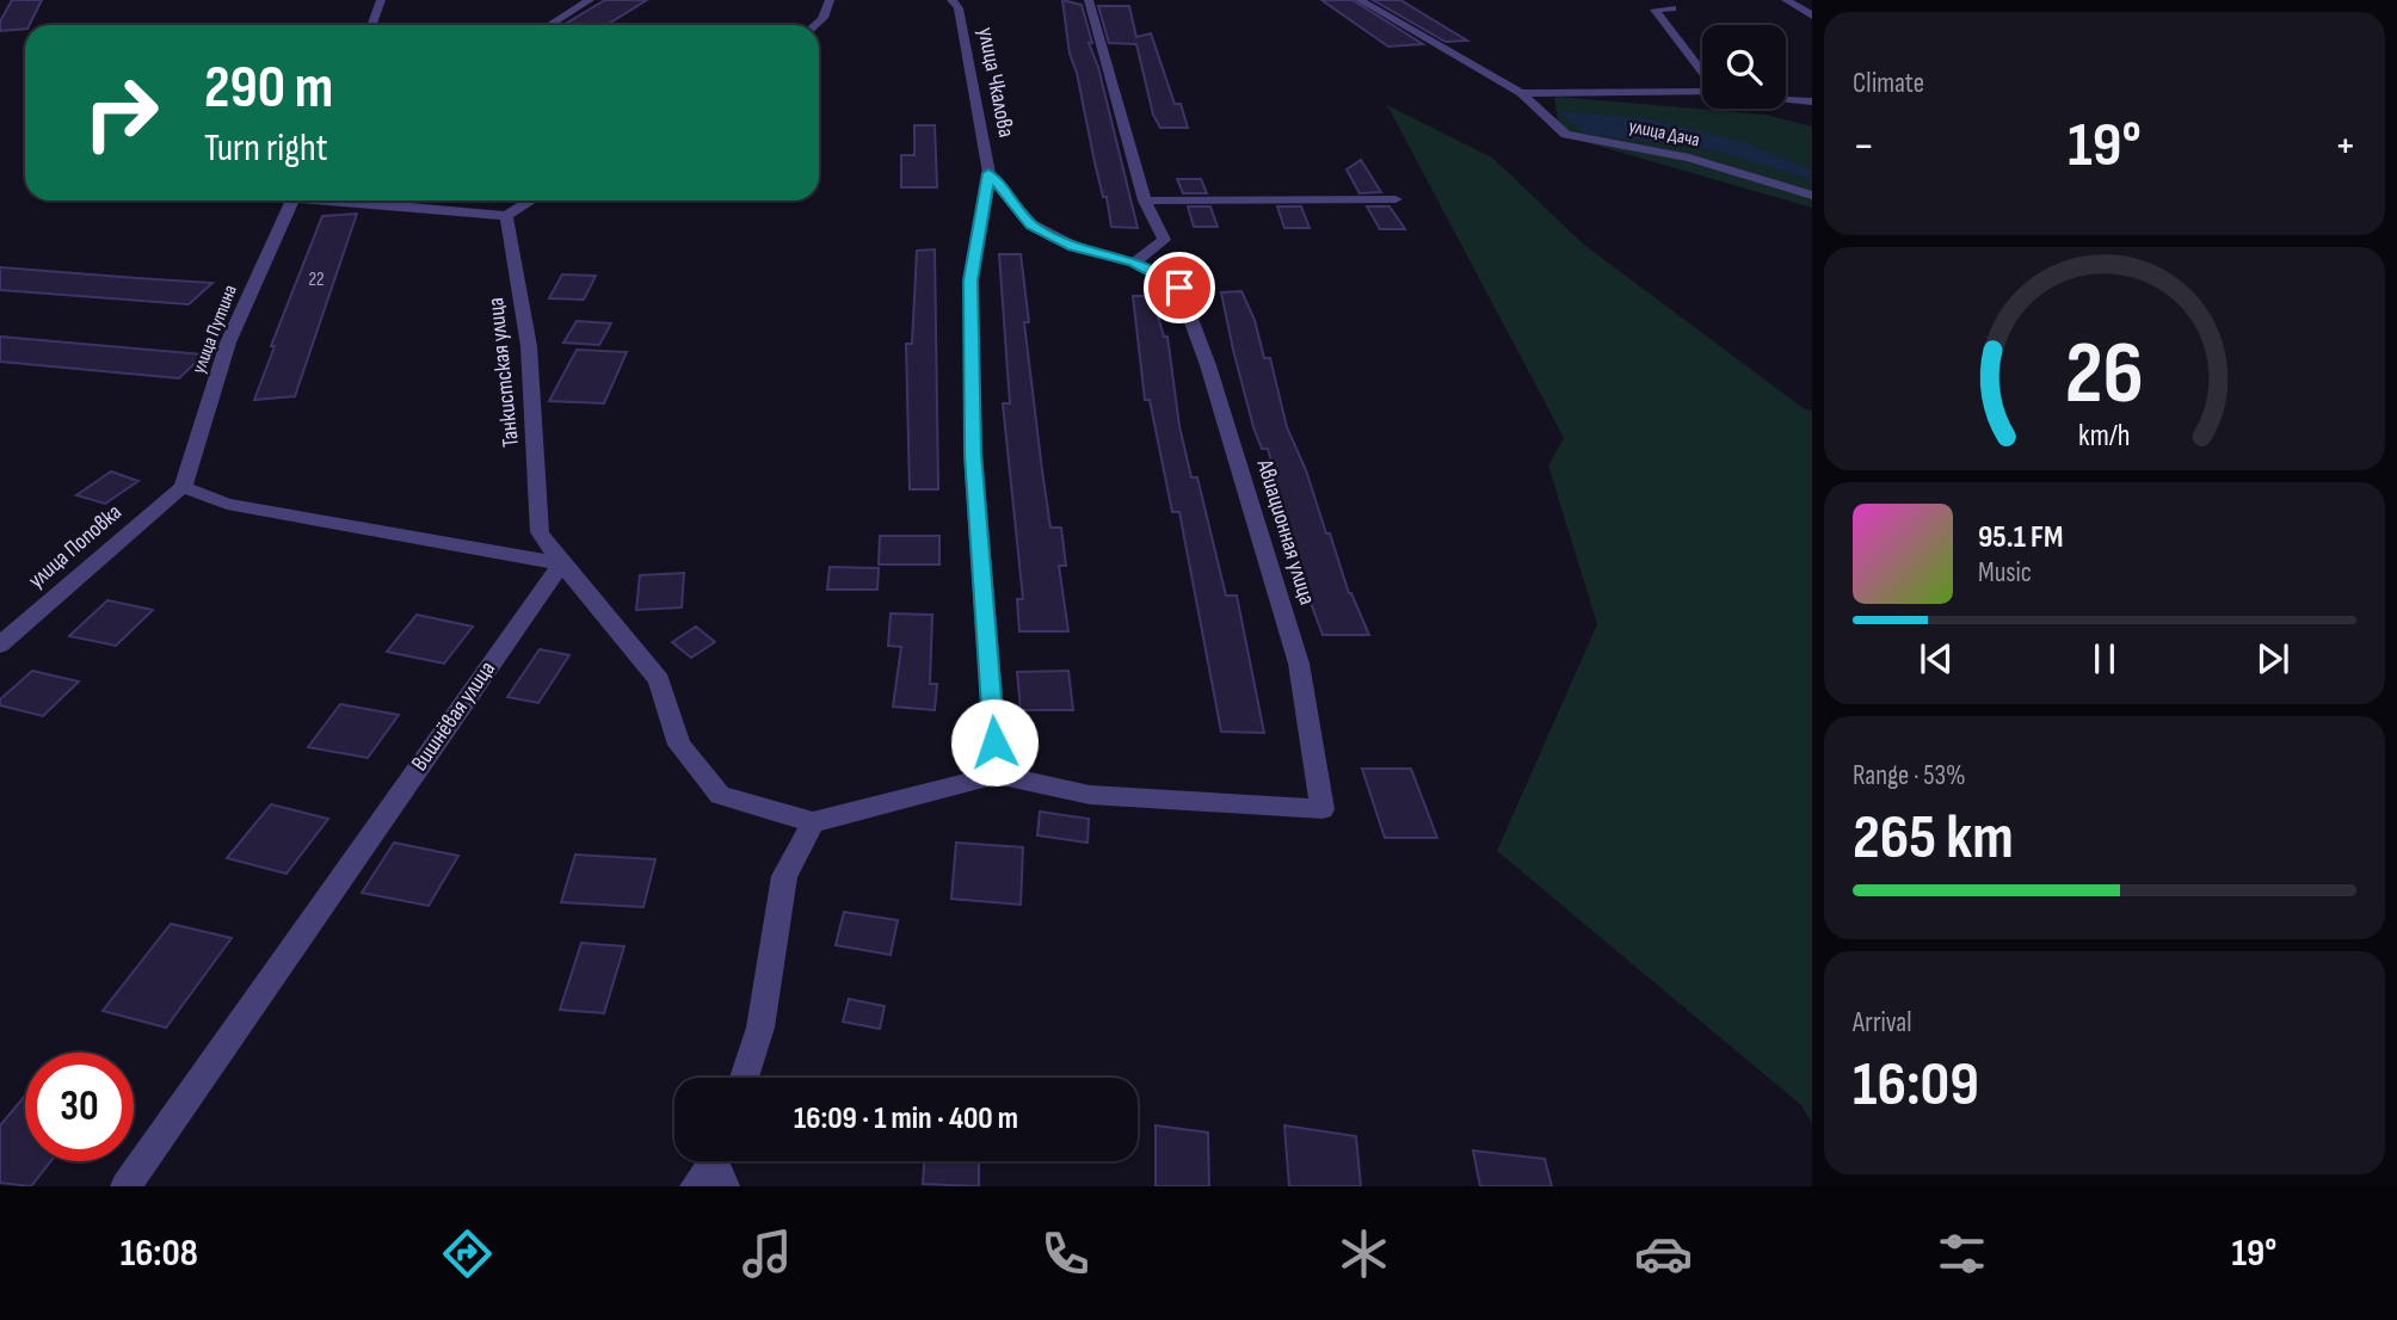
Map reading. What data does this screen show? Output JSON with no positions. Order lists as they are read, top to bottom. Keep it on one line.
{"streets":{"street":["улица Чкалова","улица Дача","улица Путина","Танкистская улица","Авиационная улица","улица Поповка","Вишнёвая улица"]},"crossings":[["улица Чкалова","Авиационная улица"],["улица Путина","улица Поповка"],["Танкистская улица","Вишнёвая улица"]],"house_numbers":["22"],"page":{"tile":["Climate",["Range · 53%","265 km"],["Arrival","16:09"]],"turn":["290 m","Turn right"],"heat":["−","19°","+"],"song":["95.1 FM","Music"],"limit":"30","trip":"16:09 · 1 min · 400 m","tabs":["16:08","19°"],"gauge":["26","km/h"]}}
